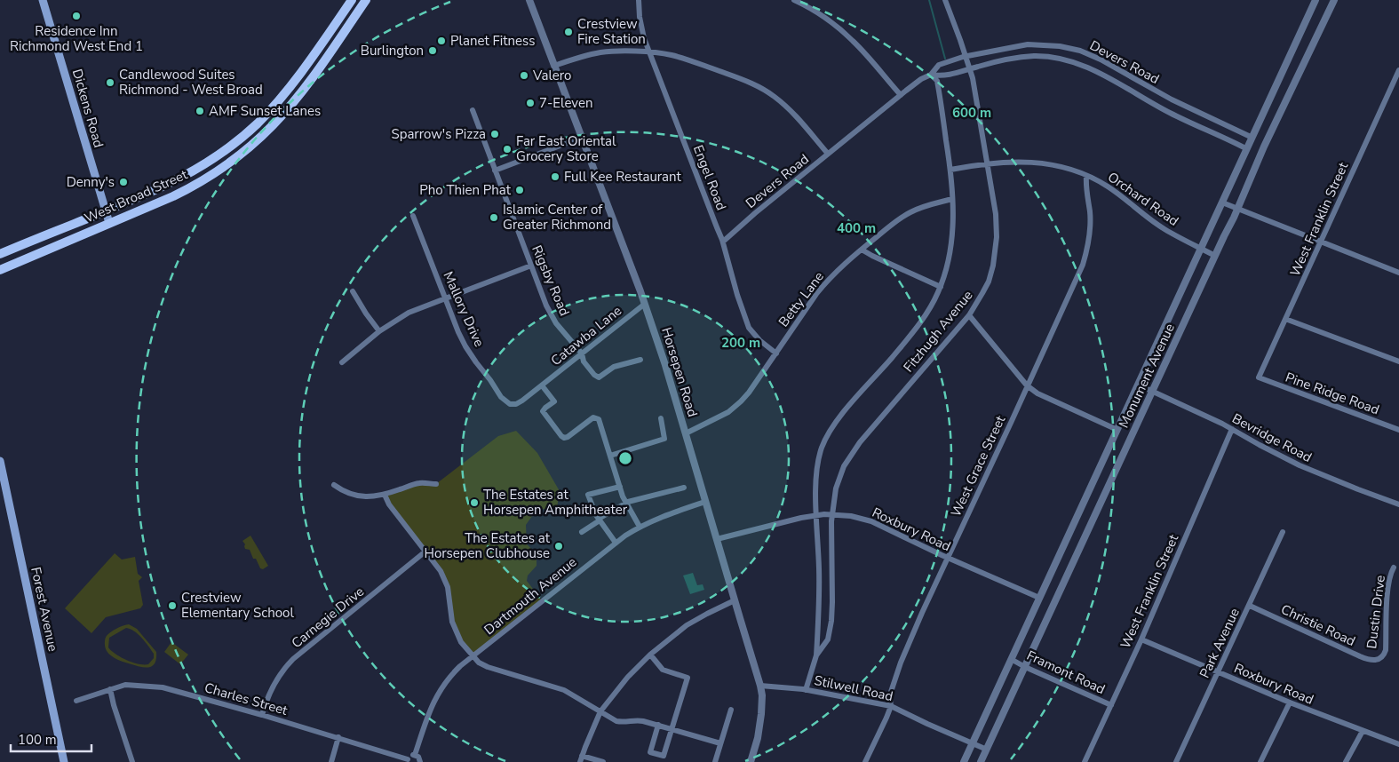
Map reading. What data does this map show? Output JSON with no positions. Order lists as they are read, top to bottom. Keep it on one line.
{"streets":{"main road":["Dickens Road","West Broad Street","Forest Avenue"],"street":["Devers Road","Engel Road","Orchard Road","West Franklin Street","Rigsby Road","Betty Lane","Mallory Drive","Fitzhugh Avenue","Catawba Lane","Horsepen Road","Monument Avenue","Pine Ridge Road","Bevridge Road","West Grace Street","Roxbury Road","Dartmouth Avenue","Dustin Drive","Carnegie Drive","Christie Road","Park Avenue","Framont Road","Stilwell Road","Charles Street"]},"crossings":[["Devers Road","Engel Road"],["Devers Road","Fitzhugh Avenue"],["Devers Road","Monument Avenue"],["Dickens Road","West Broad Street"],["Engel Road","Betty Lane"],["Orchard Road","Fitzhugh Avenue"],["Orchard Road","Monument Avenue"],["Orchard Road","West Grace Street"],["West Franklin Street","Pine Ridge Road"],["West Franklin Street","Bevridge Road"],["West Franklin Street","Roxbury Road"],["West Franklin Street","Framont Road"],["Rigsby Road","Catawba Lane"],["Betty Lane","Fitzhugh Avenue"],["Betty Lane","Horsepen Road"],["Mallory Drive","Catawba Lane"],["Fitzhugh Avenue","Roxbury Road"],["Fitzhugh Avenue","Stilwell Road"],["Catawba Lane","Horsepen Road"],["Horsepen Road","Roxbury Road"],["Horsepen Road","Dartmouth Avenue"],["Horsepen Road","Stilwell Road"],["Monument Avenue","Bevridge Road"],["Monument Avenue","Roxbury Road"],["Monument Avenue","Framont Road"],["Monument Avenue","Stilwell Road"],["West Grace Street","Roxbury Road"],["West Grace Street","Stilwell Road"],["Roxbury Road","Park Avenue"],["Dustin Drive","Christie Road"],["Carnegie Drive","Charles Street"],["Christie Road","Park Avenue"]],"places":["Residence Inn Richmond West End 1","Crestview Fire Station","Planet Fitness","Burlington","Valero","Candlewood Suites Richmond - West Broad","7-Eleven","AMF Sunset Lanes","Sparrow's Pizza","Far East Oriental Grocery Store","Full Kee Restaurant","Denny's","Pho Thien Phat","Islamic Center of Greater Richmond","The Estates at Horsepen Amphitheater","The Estates at Horsepen Clubhouse","Crestview Elementary School"],"scale_bar":"100 m","rings":["600 m","400 m","200 m"]}
